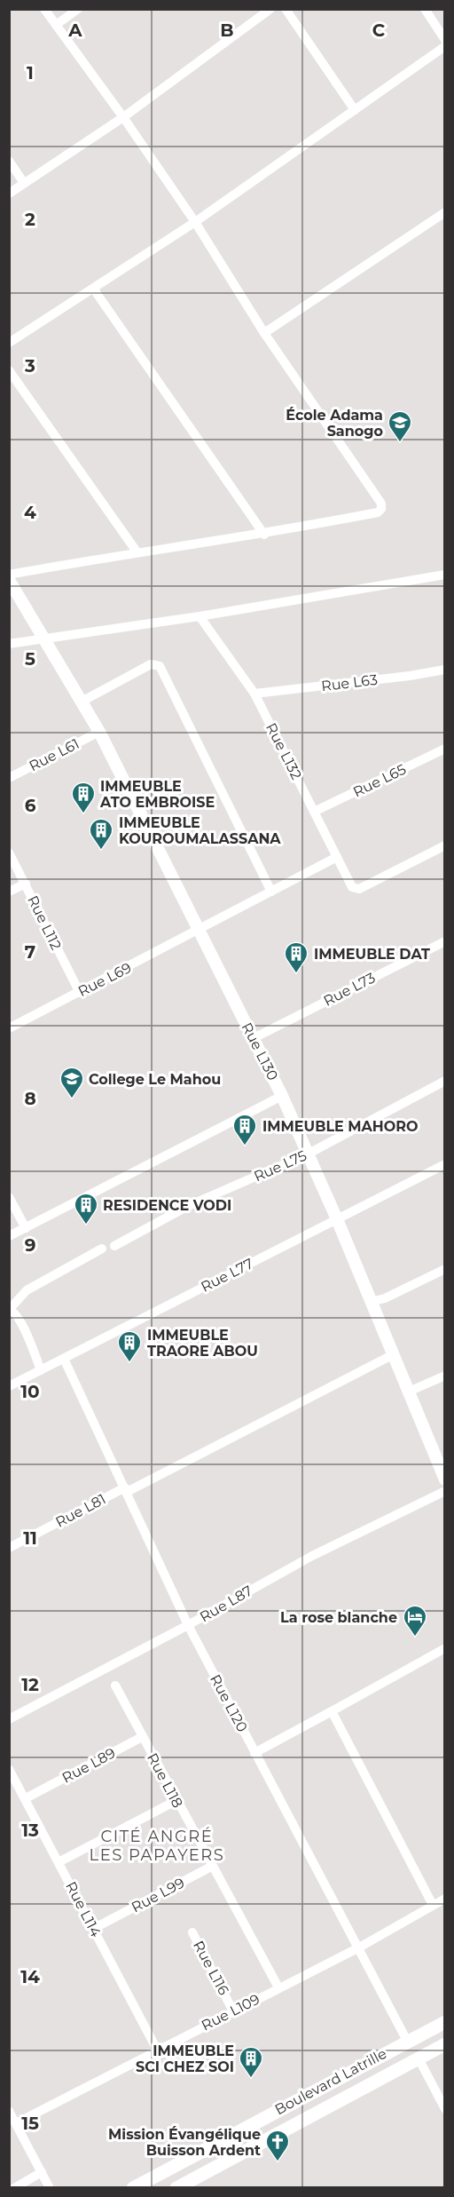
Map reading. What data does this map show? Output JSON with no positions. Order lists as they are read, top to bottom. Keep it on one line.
{"streets":{"main road":["Boulevard Latrille"],"street":["Rue L63","Rue L132","Rue L61","Rue L65","Rue L112","Rue L69","Rue L73","Rue L130","Rue L75","Rue L77","Rue L81","Rue L87","Rue L120","Rue L89","Rue L118","Rue L99","Rue L114","Rue L116","Rue L109"]},"crossings":[["Rue L63","Rue L132"],["Rue L132","Rue L65"],["Rue L132","Rue L69"],["Rue L61","Rue L130"],["Rue L112","Rue L69"],["Rue L69","Rue L130"],["Rue L73","Rue L130"],["Rue L130","Rue L75"],["Rue L130","Rue L77"],["Rue L130","Rue L81"],["Rue L77","Rue L120"],["Rue L81","Rue L120"],["Rue L87","Rue L120"],["Rue L120","Rue L109"],["Rue L120","Boulevard Latrille"],["Rue L89","Rue L118"],["Rue L89","Rue L114"],["Rue L118","Rue L99"],["Rue L118","Rue L109"],["Rue L99","Rue L114"],["Rue L114","Rue L109"],["Rue L116","Rue L109"]],"districts":["CITÉ ANGRÉ LES PAPAYERS"],"places":{"school or university":["École Adama Sanogo","College Le Mahou"],"building":["IMMEUBLE ATO EMBROISE","IMMEUBLE KOUROUMALASSANA","IMMEUBLE DAT","IMMEUBLE MAHORO","RESIDENCE VODI","IMMEUBLE TRAORE ABOU","IMMEUBLE SCI CHEZ SOI"],"hotel":["La rose blanche"],"church":["Mission Évangélique Buisson Ardent"]},"grid":{"columns":["A","B","C"],"rows":["1","2","3","4","5","6","7","8","9","10","11","12","13","14","15"]}}
